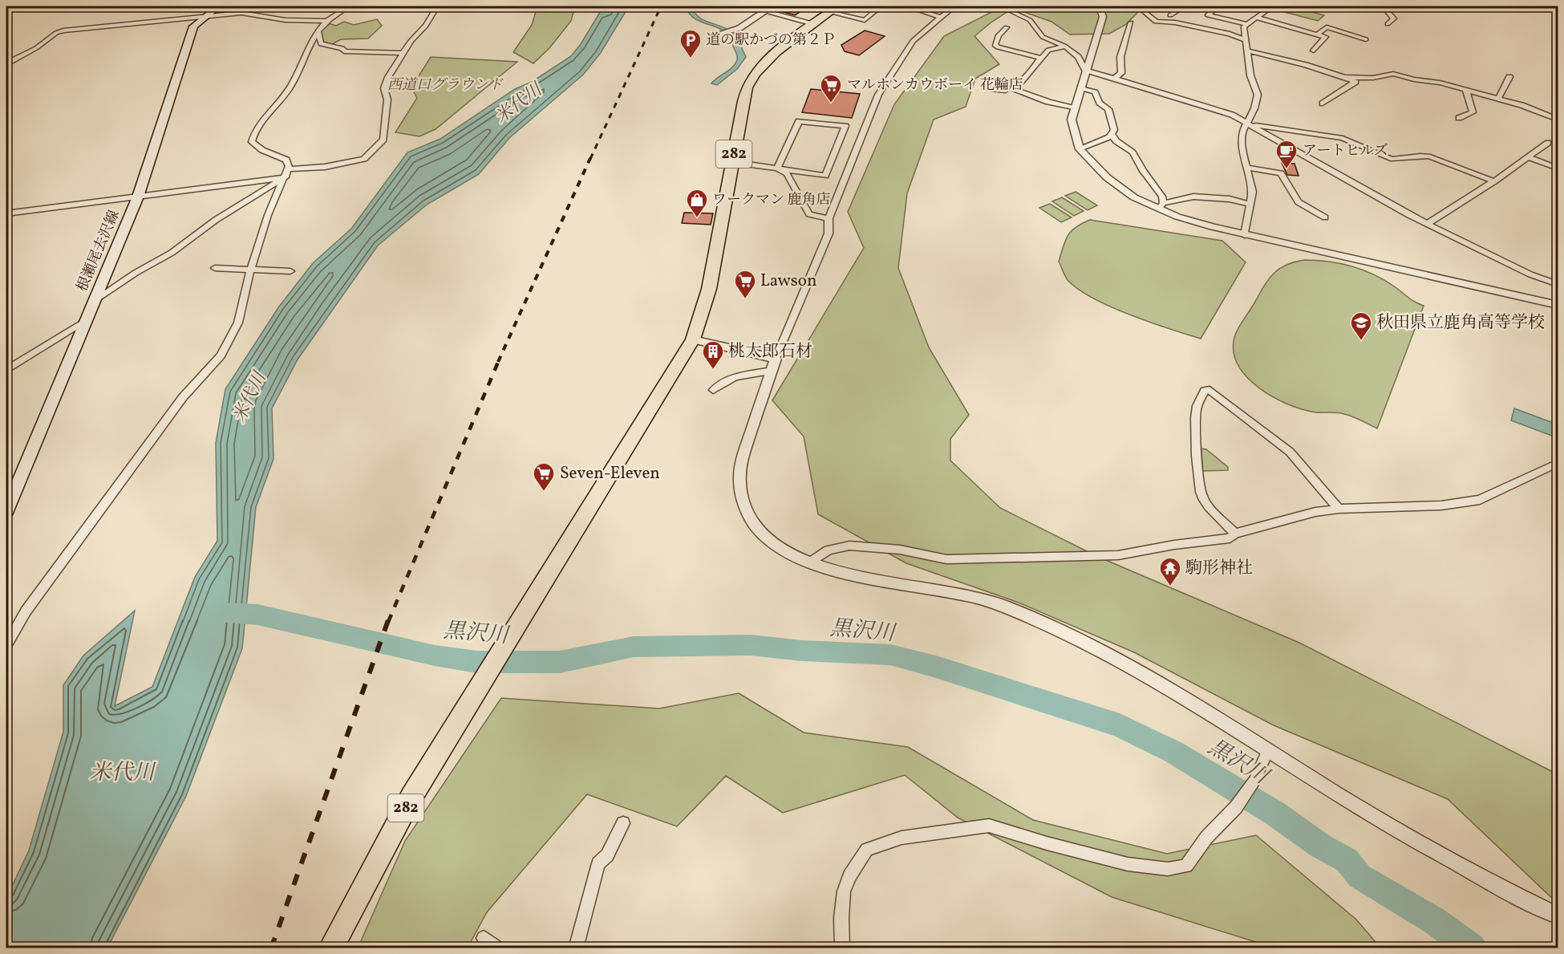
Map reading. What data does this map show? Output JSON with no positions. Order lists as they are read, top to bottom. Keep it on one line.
{"streets":{"highway":["282"],"main road":["根瀬尾去沢線"]},"water":["米代川","黒沢川"],"parks":["西道口グラウンド"],"places":{"parking":["道の駅かづの第２Ｐ"],"supermarket":["マルホンカウボーイ 花輪店","Lawson","Seven-Eleven"],"cafe":["アートヒルズ"],"shop":["ワークマン 鹿角店"],"school or university":["秋田県立鹿角高等学校"],"building":["桃太郎石材"],"temple":["駒形神社"]}}
